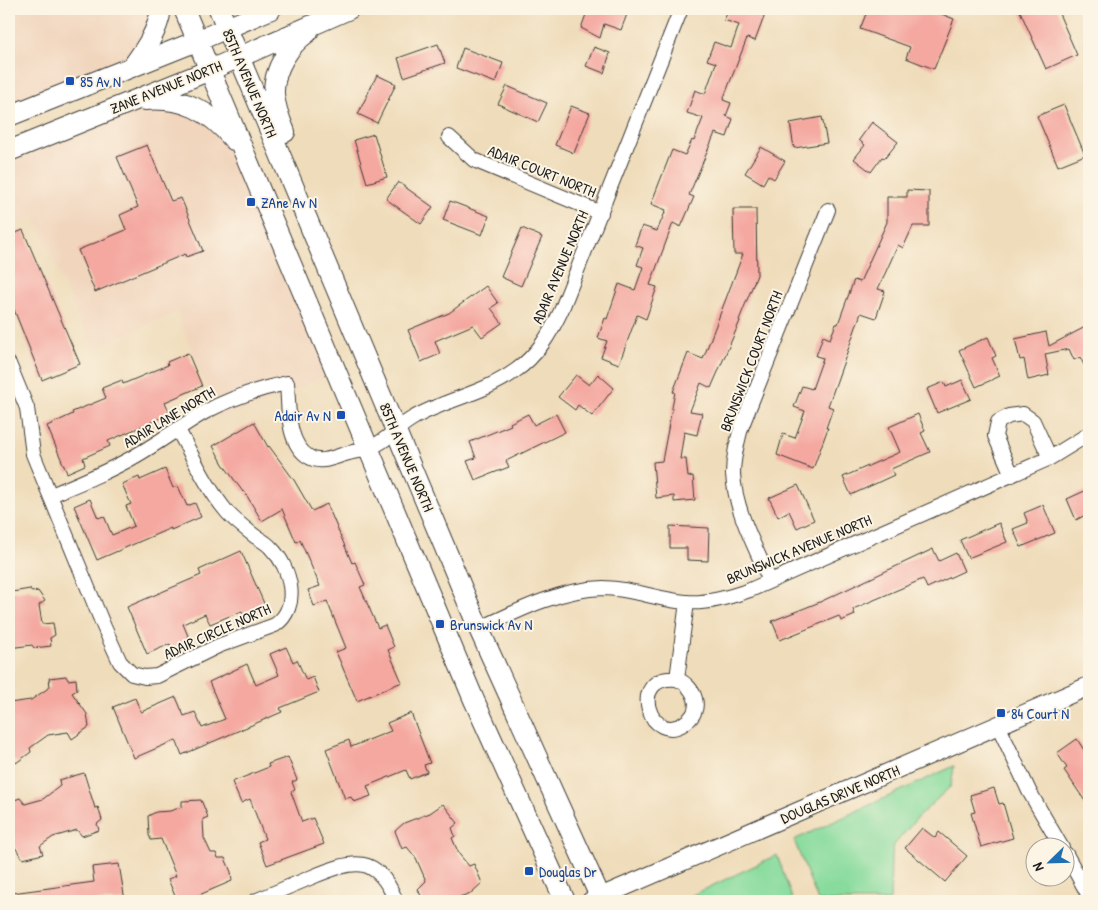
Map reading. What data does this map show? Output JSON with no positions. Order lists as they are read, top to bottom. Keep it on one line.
{"streets":{"main road":["85TH AVENUE NORTH","ZANE AVENUE NORTH"],"street":["ADAIR COURT NORTH","ADAIR AVENUE NORTH","BRUNSWICK COURT NORTH","ADAIR LANE NORTH","BRUNSWICK AVENUE NORTH","ADAIR CIRCLE NORTH","DOUGLAS DRIVE NORTH"]},"crossings":[["85TH AVENUE NORTH","ZANE AVENUE NORTH"],["85TH AVENUE NORTH","ADAIR AVENUE NORTH"],["85TH AVENUE NORTH","BRUNSWICK AVENUE NORTH"],["85TH AVENUE NORTH","DOUGLAS DRIVE NORTH"],["ADAIR COURT NORTH","ADAIR AVENUE NORTH"],["ADAIR AVENUE NORTH","ADAIR LANE NORTH"],["BRUNSWICK COURT NORTH","BRUNSWICK AVENUE NORTH"],["ADAIR LANE NORTH","ADAIR CIRCLE NORTH"]],"places":{"transit":["85 Av N","ZAne Av N","Adair Av N","Brunswick Av N","84 Court N","Douglas Dr"]},"north":"bottom left"}
